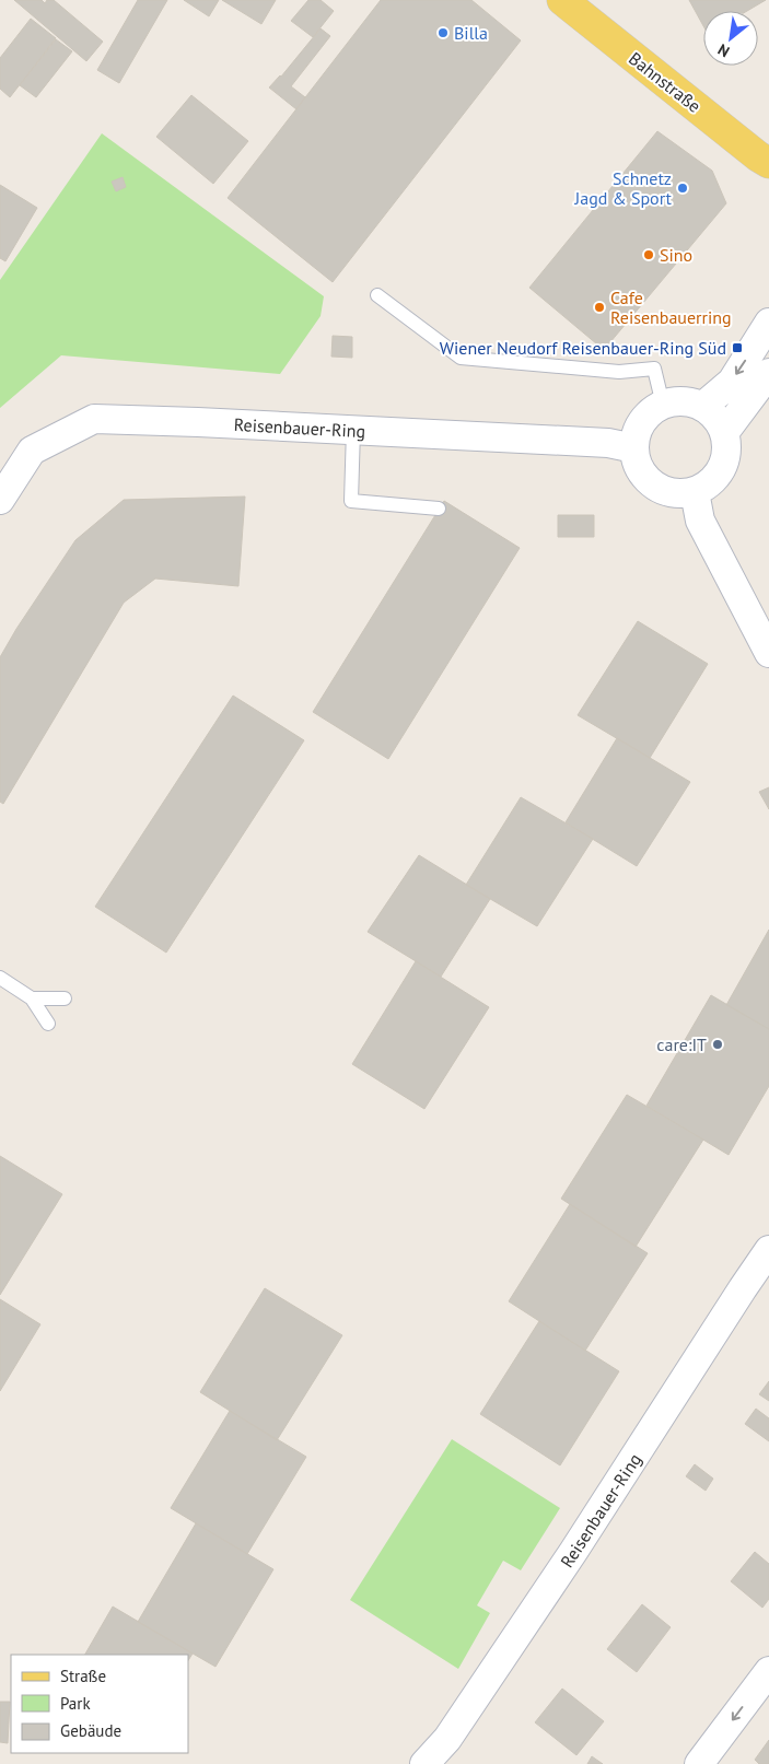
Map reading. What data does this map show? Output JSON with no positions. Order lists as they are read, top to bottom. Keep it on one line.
{"streets":{"main road":["Bahnstraße"],"street":["Reisenbauer-Ring"]},"places":{"other":["Billa","Schnetz Jagd & Sport","Sino","Cafe Reisenbauerring","care:IT"],"transit":["Wiener Neudorf Reisenbauer-Ring Süd"]},"legend":["Straße","Park","Gebäude"],"north":"bottom left"}
